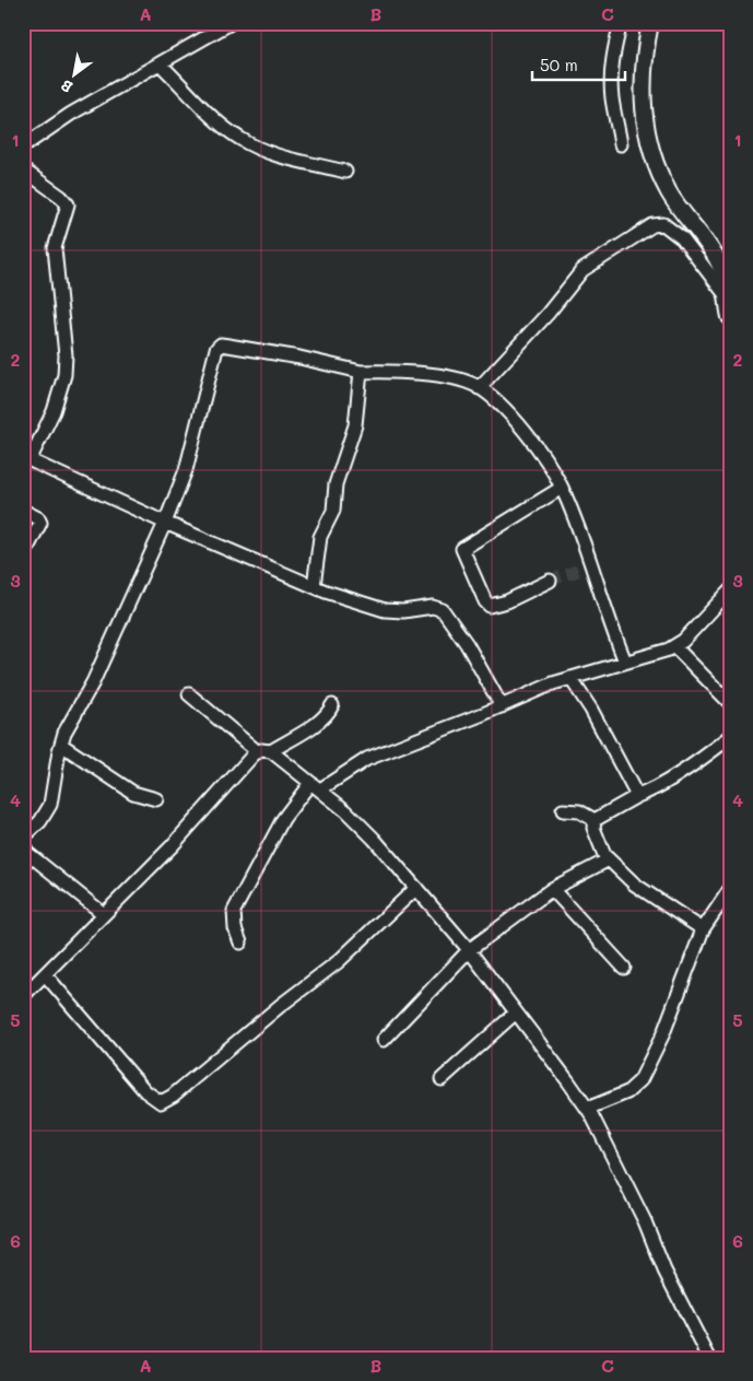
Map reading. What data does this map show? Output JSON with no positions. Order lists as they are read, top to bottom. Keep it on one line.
{"scale_bar":"50 m","north":"bottom left","grid":{"columns":["A","B","C"],"rows":["1","2","3","4","5","6"]}}
